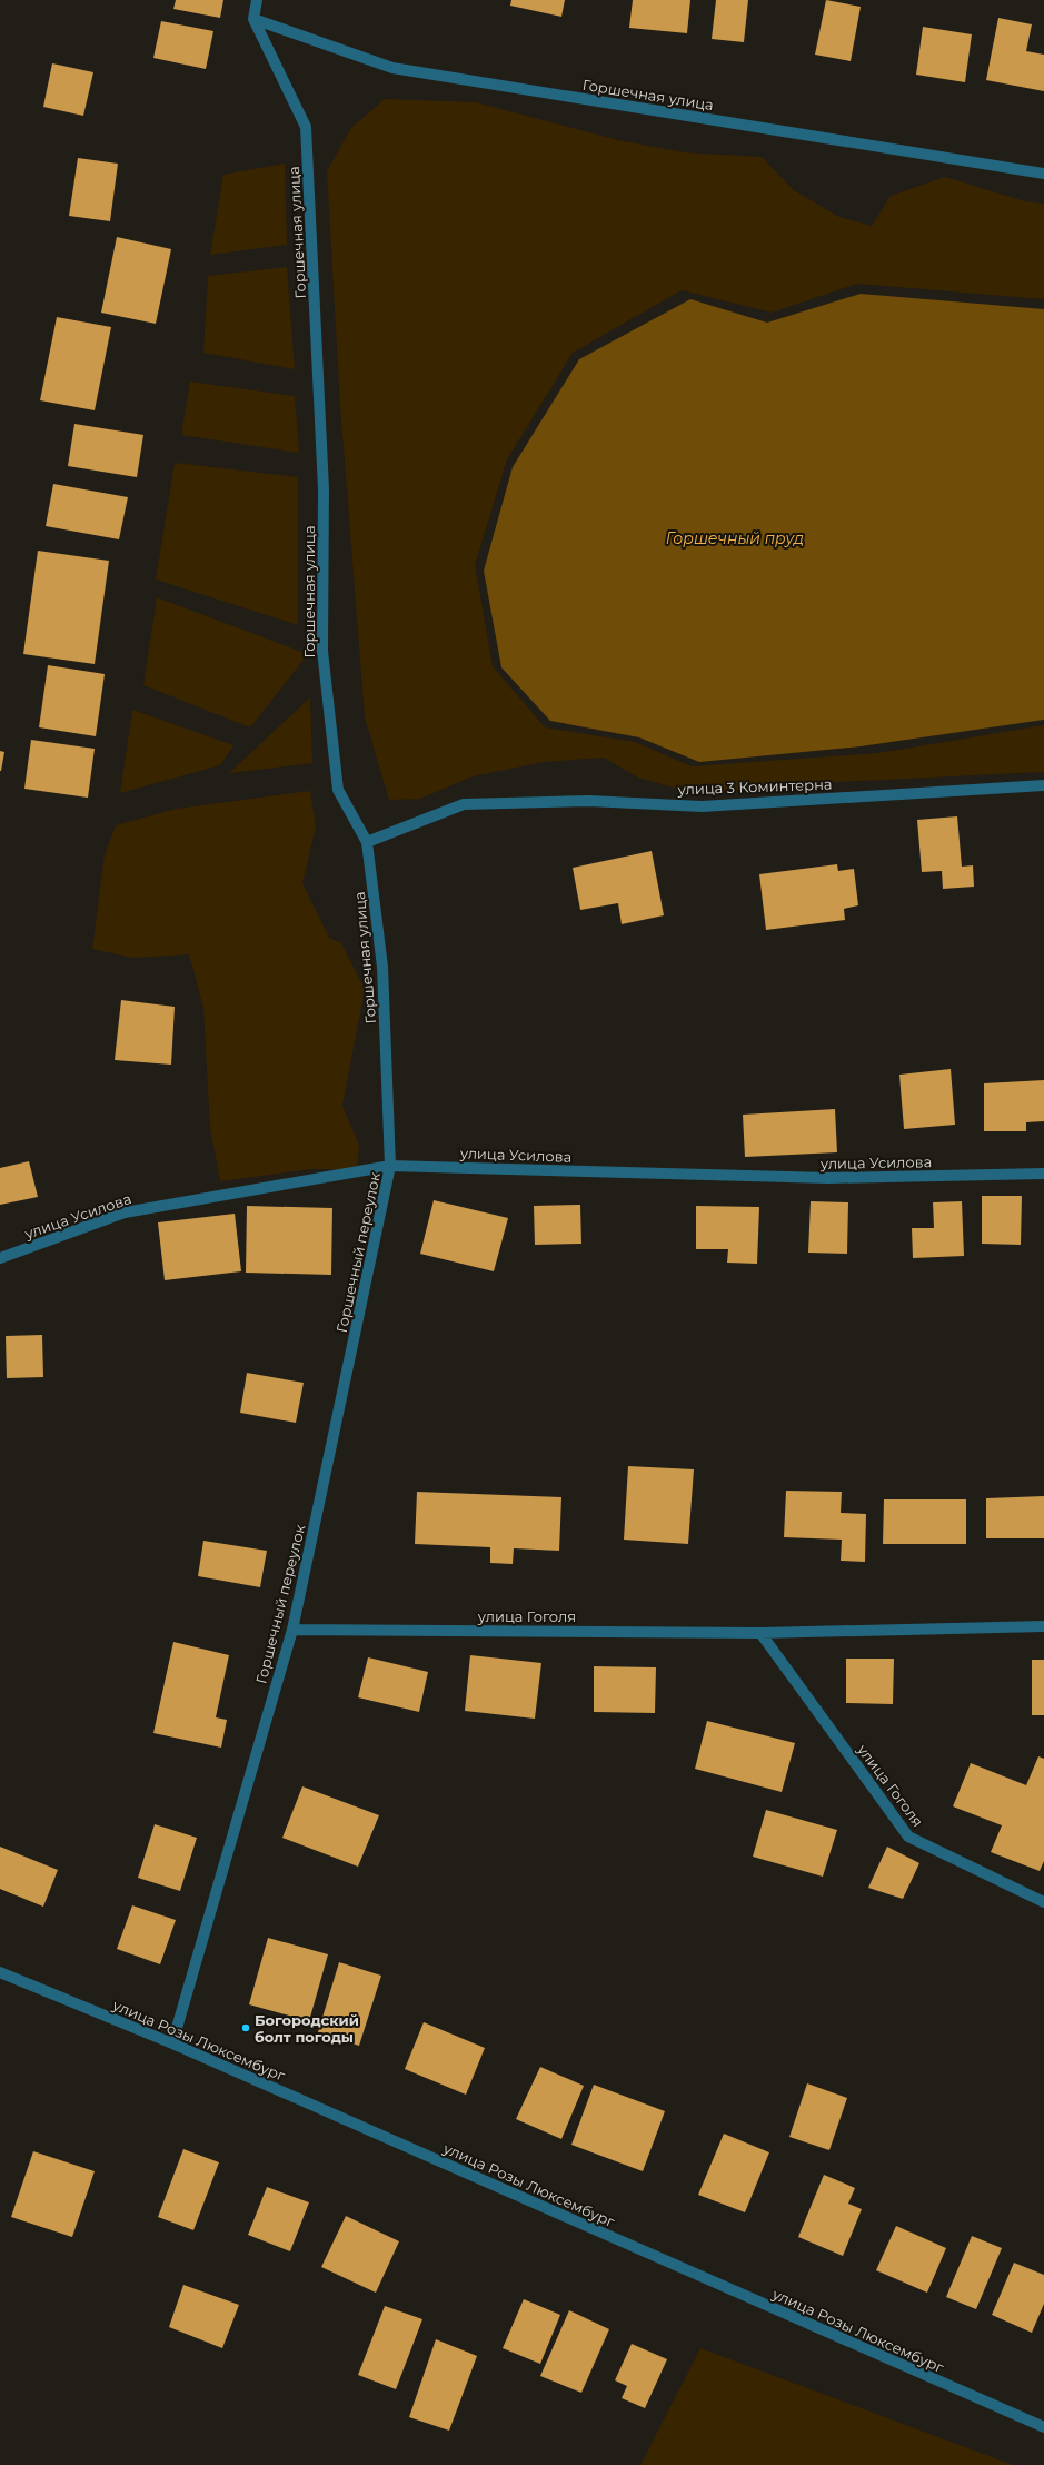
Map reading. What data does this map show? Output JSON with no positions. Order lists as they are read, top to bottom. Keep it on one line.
{"streets":{"street":["Горшечная улица","улица 3 Коминтерна","улица Усилова","Горшечный переулок","улица Гоголя","улица Розы Люксембург"]},"crossings":[["Горшечная улица","улица 3 Коминтерна"],["Горшечная улица","улица Усилова"],["Горшечная улица","Горшечный переулок"],["улица Усилова","Горшечный переулок"],["Горшечный переулок","улица Гоголя"],["Горшечный переулок","улица Розы Люксембург"]],"water":["Горшечный пруд"],"places":["Богородский болт погоды"]}
